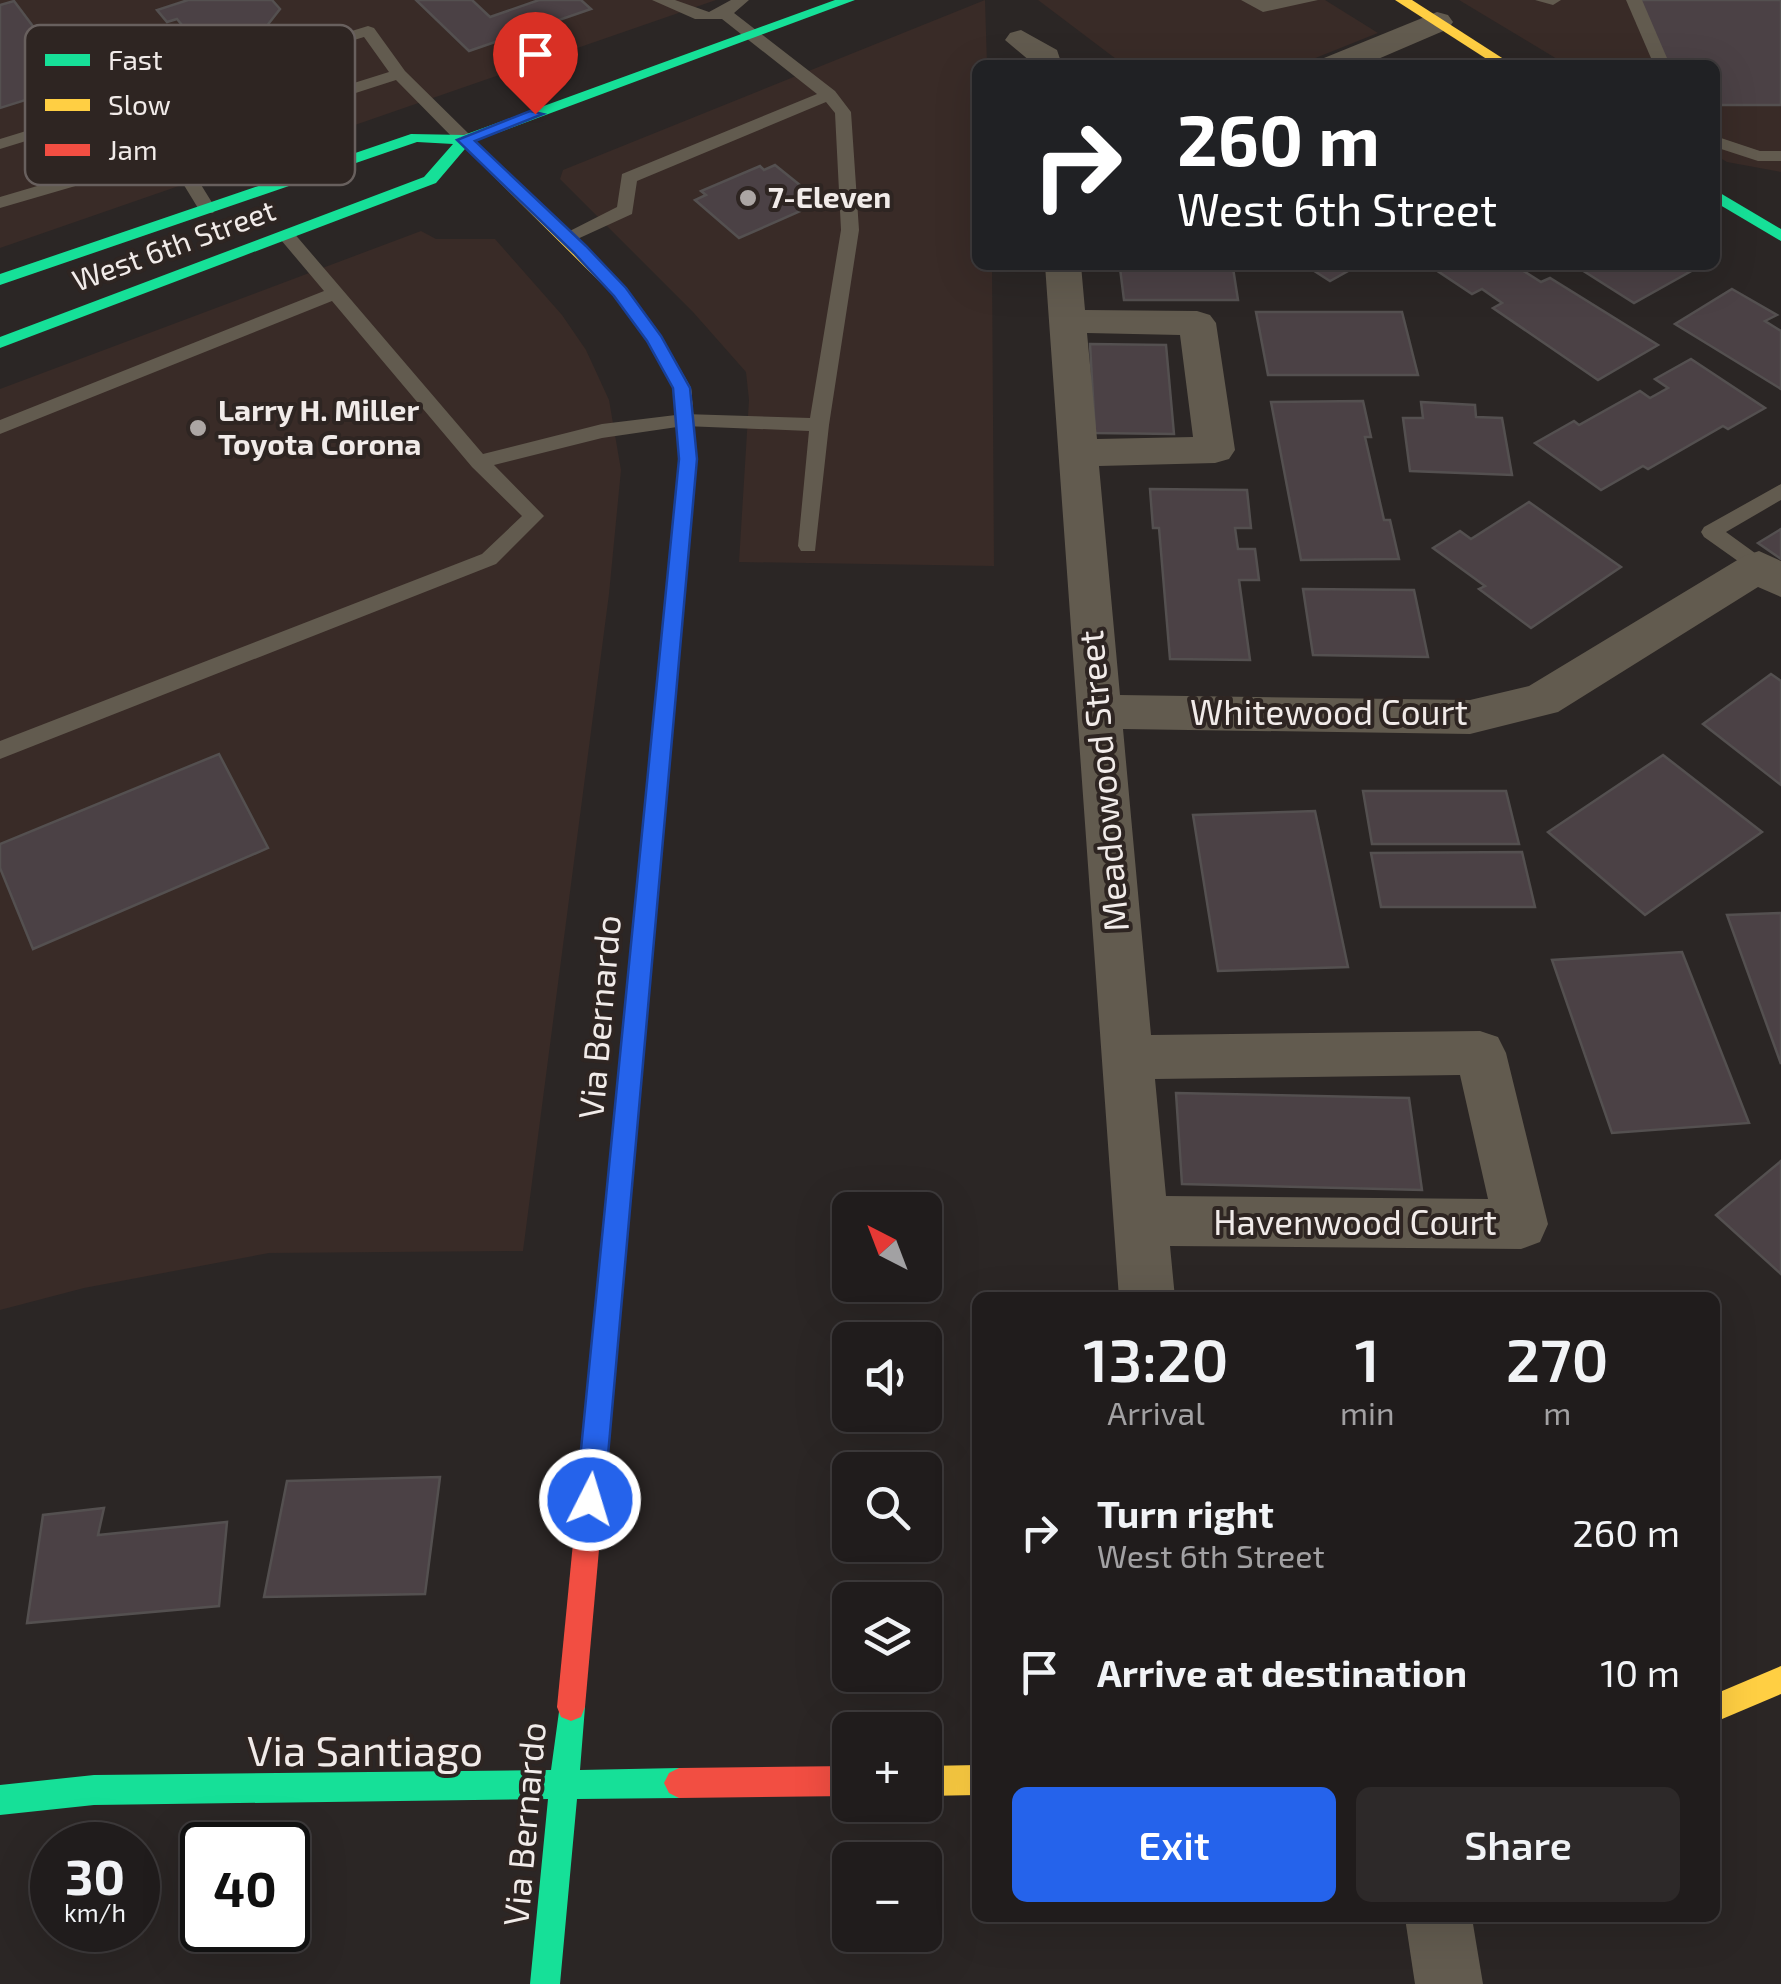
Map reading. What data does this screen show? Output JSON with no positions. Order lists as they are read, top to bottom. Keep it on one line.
{"streets":{"street":["West 6th Street","Whitewood Court","Meadowood Street","Via Bernardo","Havenwood Court","Via Santiago"]},"crossings":[["West 6th Street","Via Bernardo"],["Whitewood Court","Meadowood Street"],["Meadowood Street","Havenwood Court"],["Via Bernardo","Via Santiago"]],"places":["7-Eleven","Larry H. Miller Toyota Corona"],"legend":["Fast","Slow","Jam"],"north":"top left","page":{"turn":["260 m","West 6th Street"],"map_buttons":["+","−"],"eta":["13:20","Arrival","1","min","270","m"],"list":[{"name":"Turn right","note":"West 6th Street","value":"260 m"},{"name":"Arrive at destination","value":"10 m"}],"buttons":["Exit","Share"],"speed":"30 km/h","limit":"40"}}
